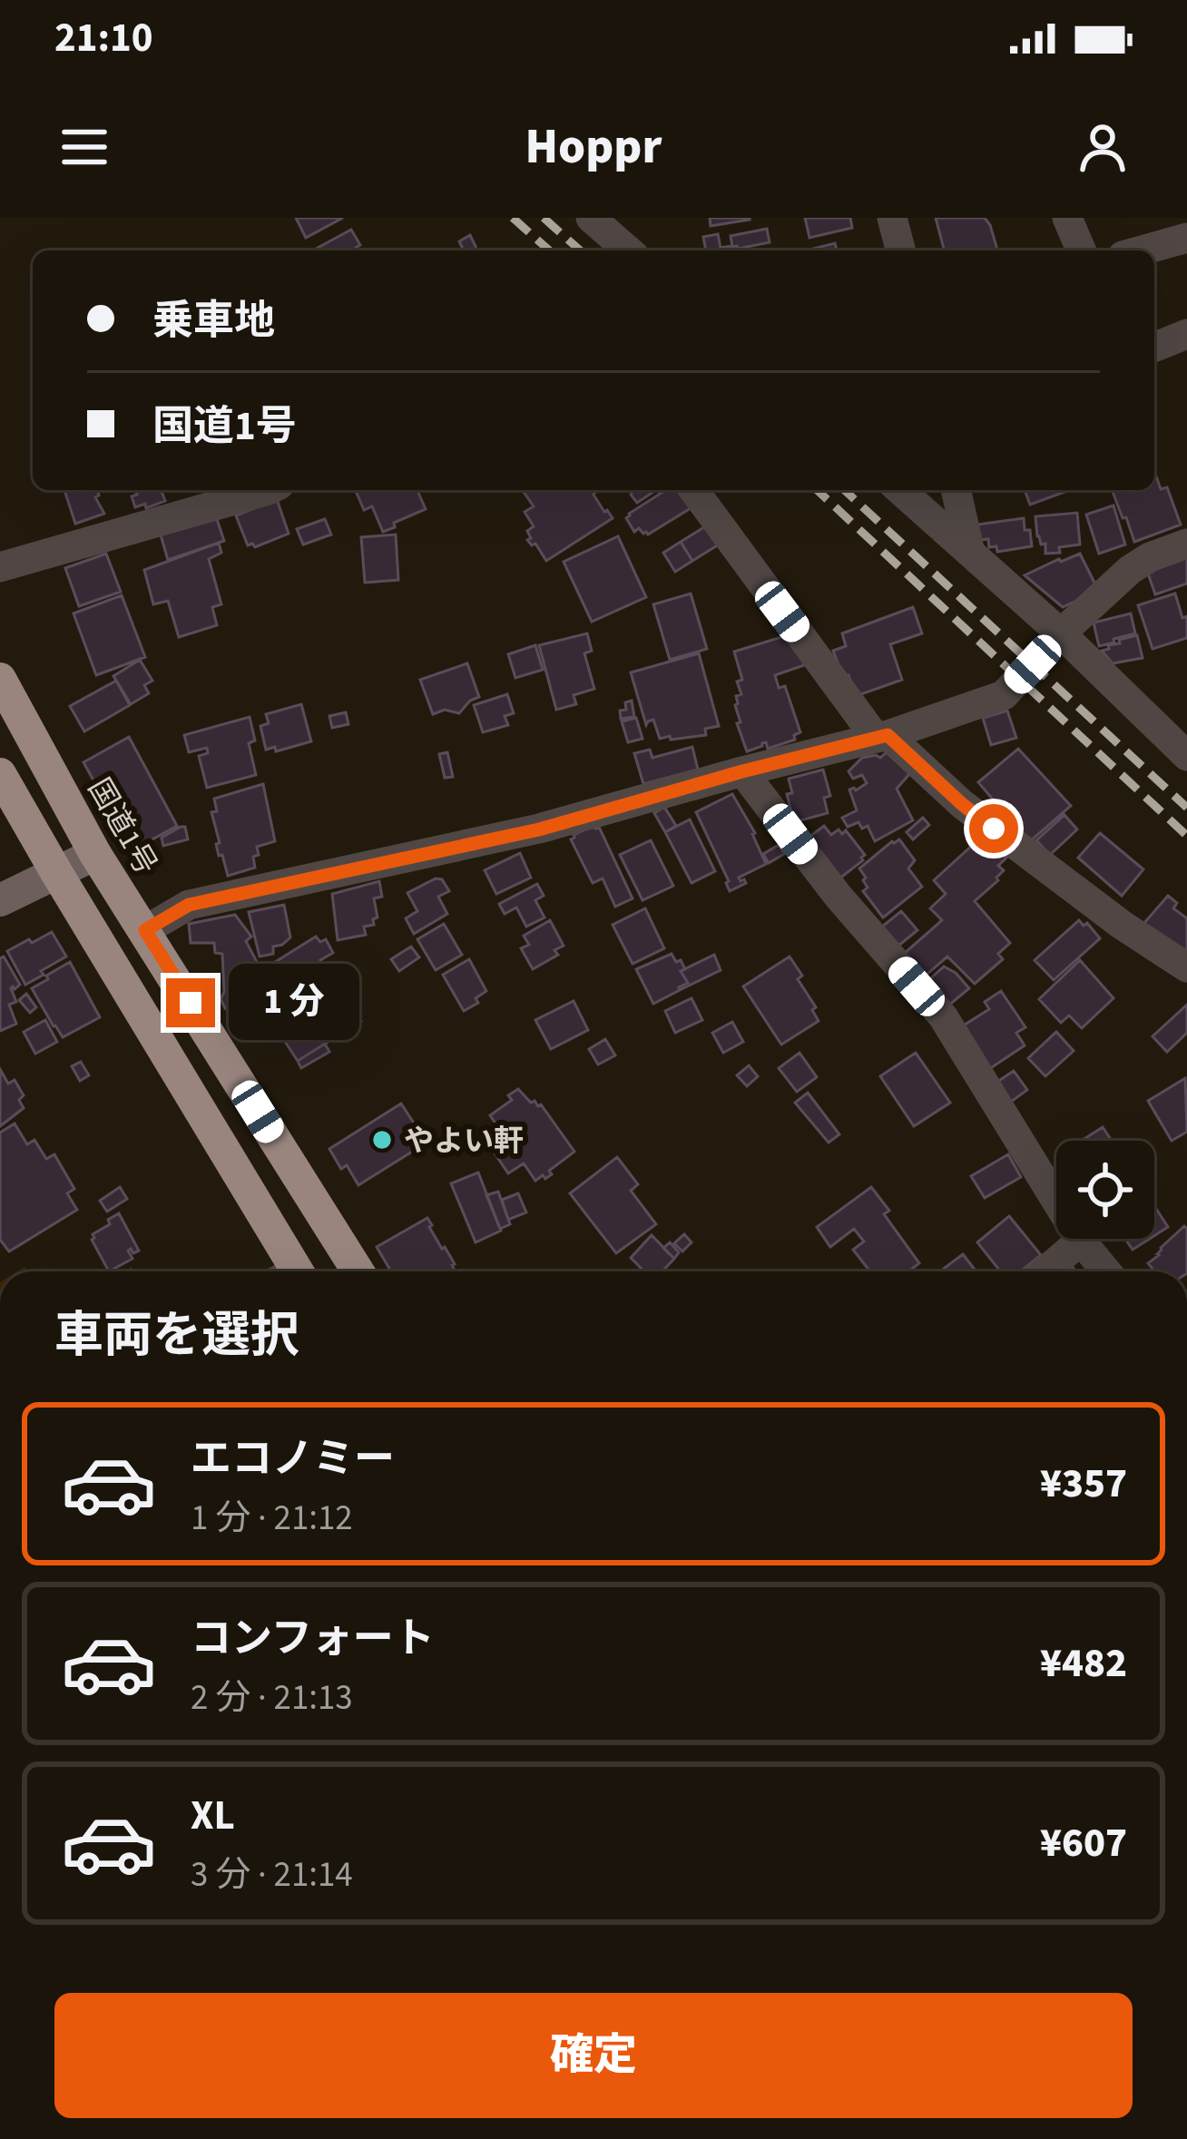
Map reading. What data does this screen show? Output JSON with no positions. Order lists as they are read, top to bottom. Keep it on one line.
{"streets":{"highway":["国道1号"]},"places":["やよい軒"],"page":{"status":"21:10","header":"Hoppr","banner":["乗車地","国道1号"],"bubble":"1 分","heading":"車両を選択","list":[{"name":"エコノミー","note":"1 分 · 21:12","value":"¥357"},{"name":"コンフォート","note":"2 分 · 21:13","value":"¥482"},{"name":"XL","note":"3 分 · 21:14","value":"¥607"}],"buttons":"確定"}}
